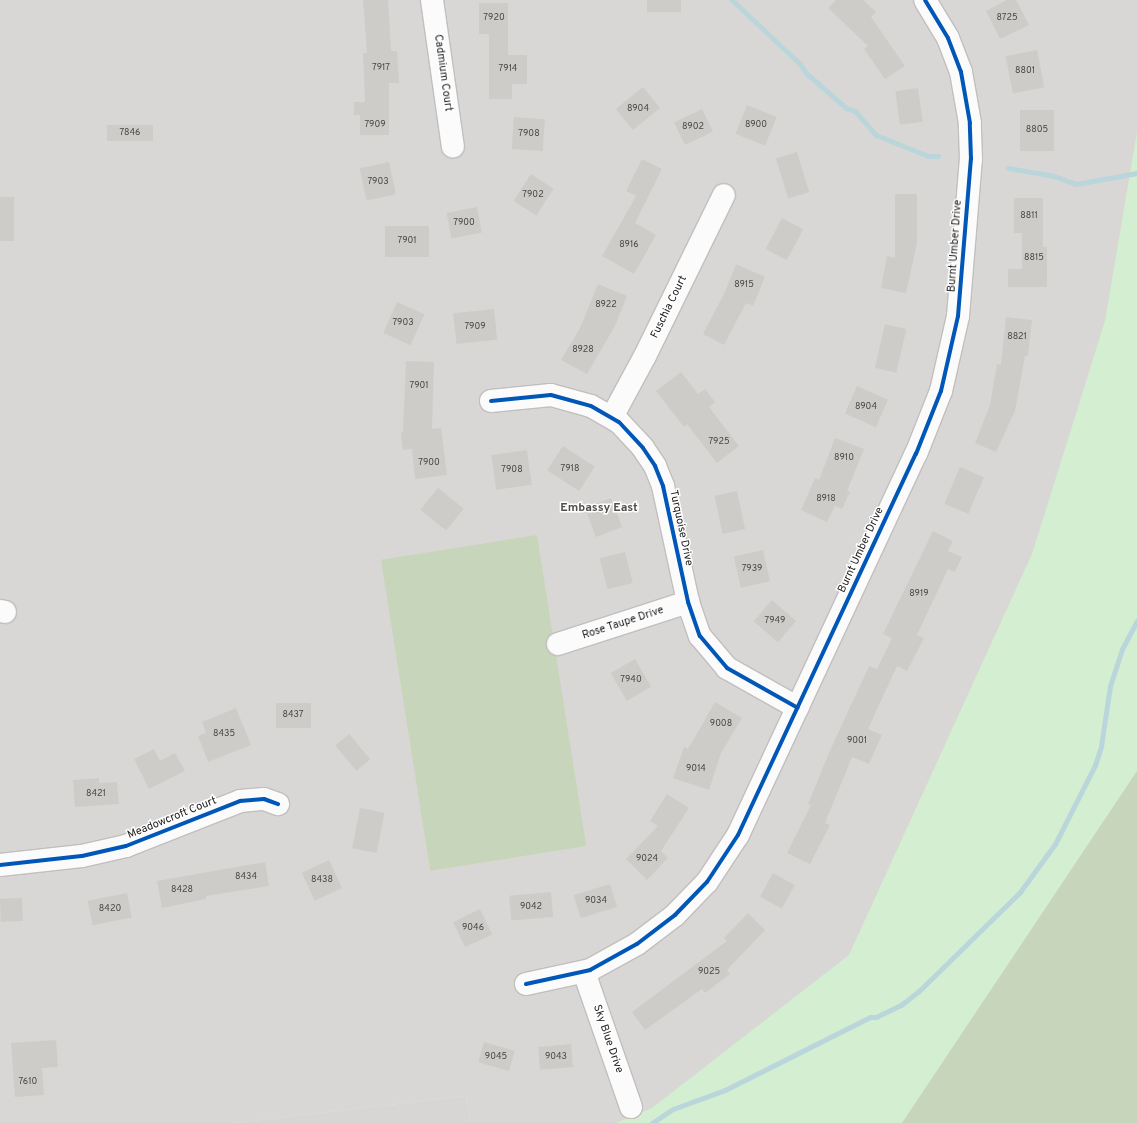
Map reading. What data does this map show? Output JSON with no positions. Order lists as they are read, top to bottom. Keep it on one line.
{"streets":{"street":["Cadmium Court","Burnt Umber Drive","Fuschia Court","Turquoise Drive","Rose Taupe Drive","Meadowcroft Court","Sky Blue Drive"]},"crossings":[["Burnt Umber Drive","Turquoise Drive"],["Burnt Umber Drive","Sky Blue Drive"],["Fuschia Court","Turquoise Drive"],["Turquoise Drive","Rose Taupe Drive"]],"districts":["Embassy East"],"house_numbers":["7920","8725","7917","7914","8801","8904","7909","8900","8902","8805","7846","7908","7903","7902","8811","7900","7901","8916","8815","8915","8922","7903","7909","8821","8928","7901","8904","7925","8910","7900","7918","7908","8918","7939","8919","7949","7940","8437","9008","8435","9001","9014","8421","9024","8434","8438","8428","9034","9042","8420","9046","9025","9045","9043","7610"]}
